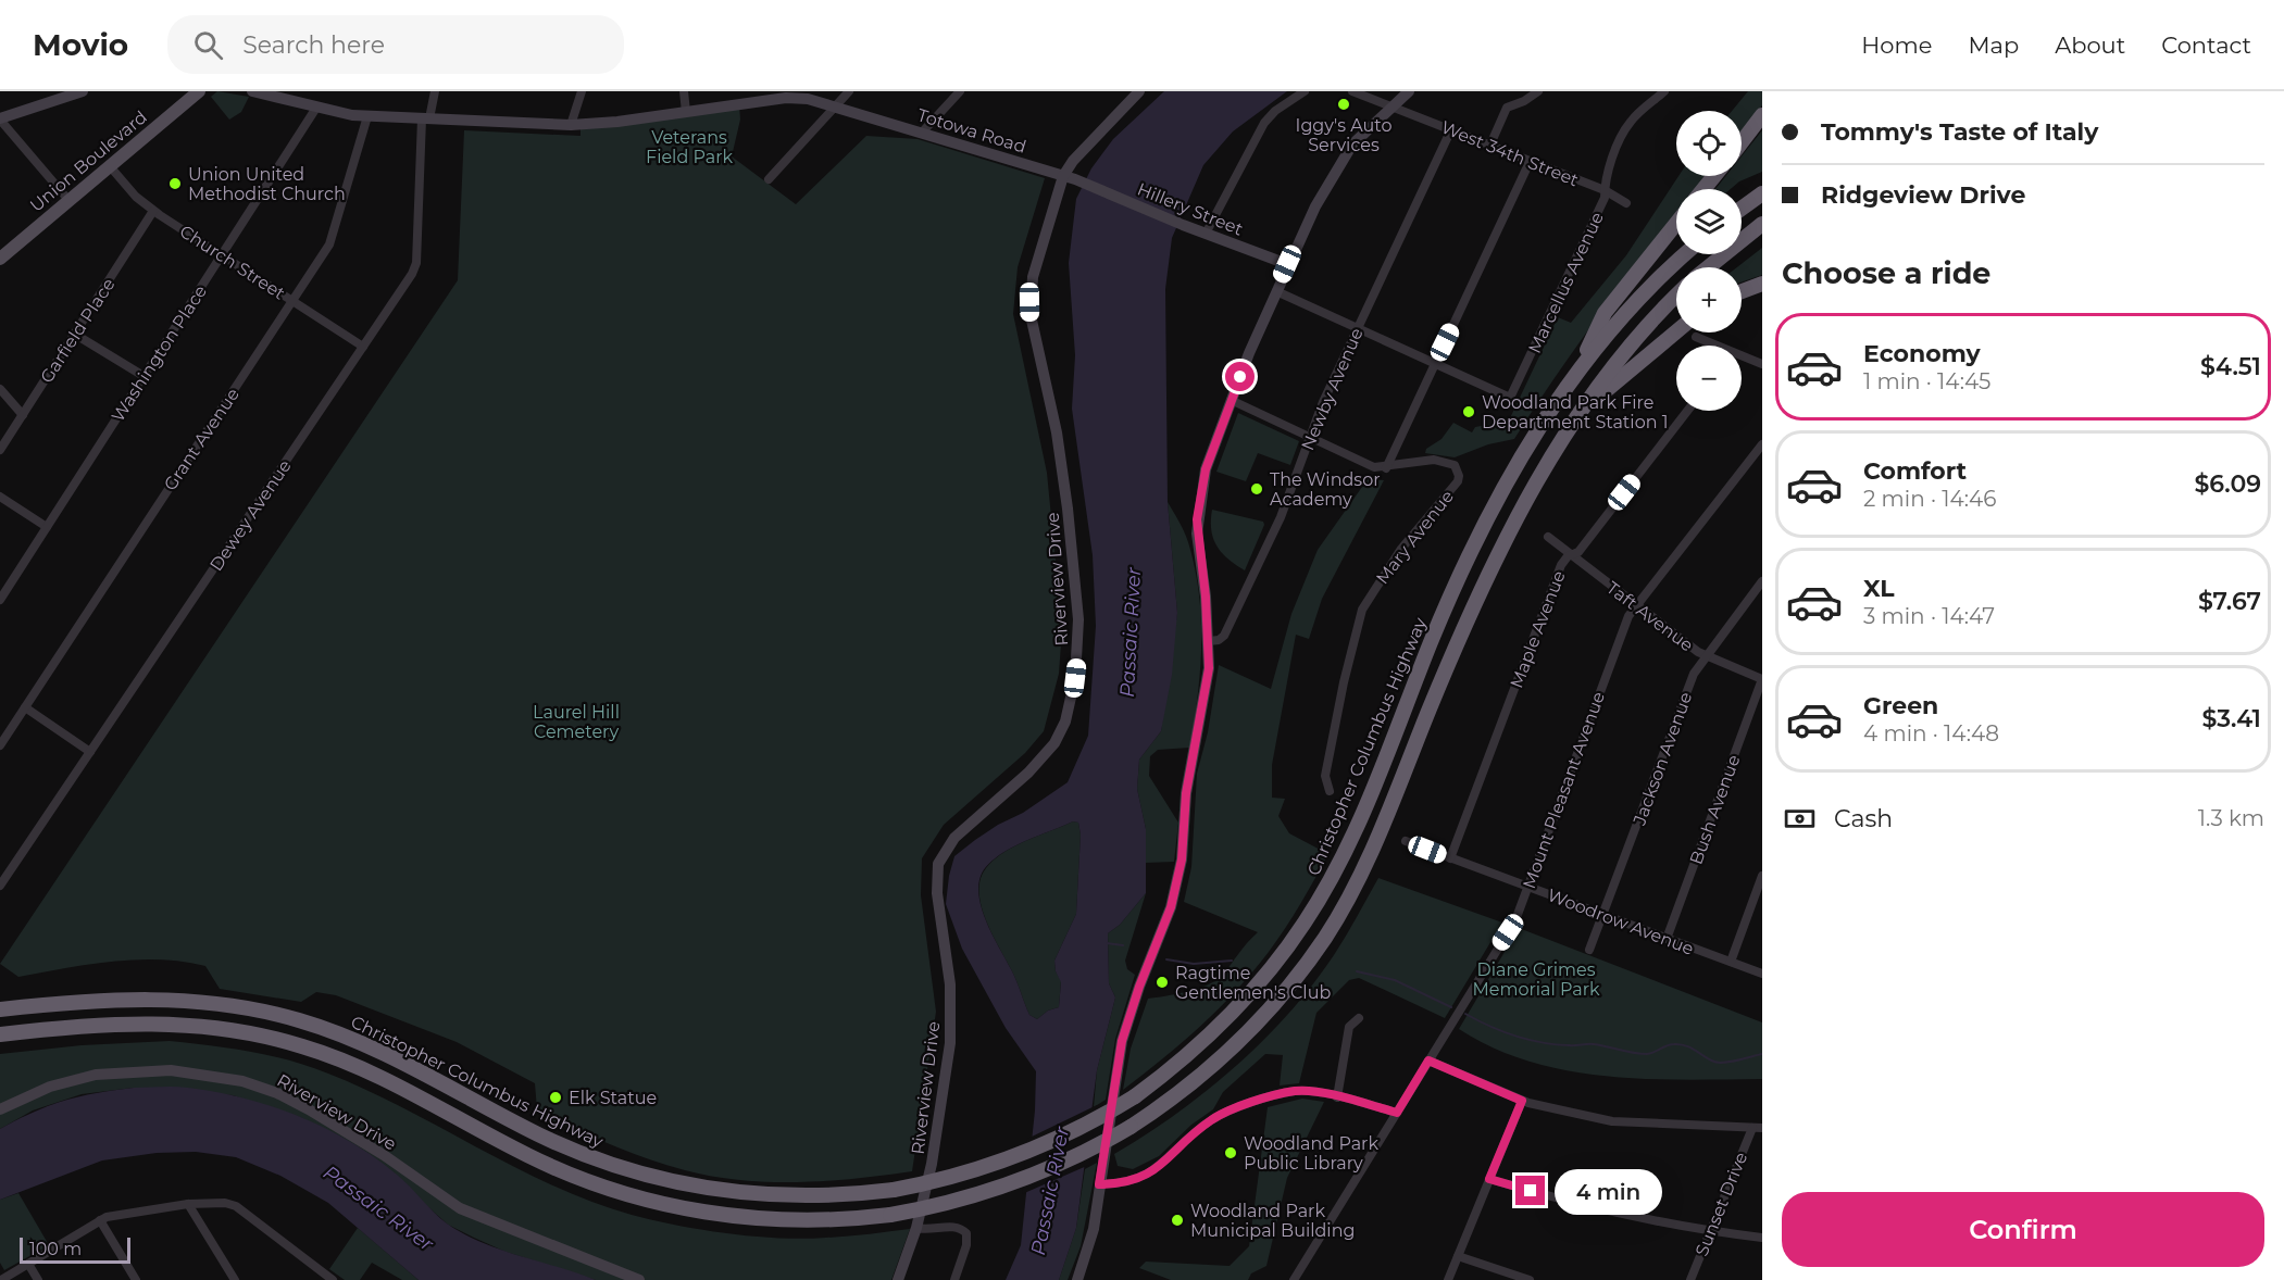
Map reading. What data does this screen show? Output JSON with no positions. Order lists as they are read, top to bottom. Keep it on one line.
{"streets":{"highway":["Christopher Columbus Highway"],"main road":["Totowa Road","Union Boulevard","Hillery Street","Riverview Drive"],"street":["West 34th Street","Church Street","Marcellus Avenue","Garfield Place","Washington Place","Newby Avenue","Grant Avenue","Dewey Avenue","Mary Avenue","Taft Avenue","Maple Avenue","Jackson Avenue","Mount Pleasant Avenue","Bush Avenue","Woodrow Avenue","Sunset Drive"]},"crossings":[["Totowa Road","Hillery Street"],["Totowa Road","Washington Place"],["Totowa Road","Grant Avenue"],["Totowa Road","Dewey Avenue"],["Totowa Road","Riverview Drive"],["West 34th Street","Marcellus Avenue"],["West 34th Street","Newby Avenue"],["Union Boulevard","Church Street"],["Church Street","Garfield Place"],["Church Street","Washington Place"],["Church Street","Grant Avenue"],["Church Street","Dewey Avenue"],["Taft Avenue","Maple Avenue"],["Taft Avenue","Jackson Avenue"],["Taft Avenue","Mount Pleasant Avenue"],["Taft Avenue","Bush Avenue"],["Maple Avenue","Woodrow Avenue"],["Jackson Avenue","Woodrow Avenue"],["Mount Pleasant Avenue","Woodrow Avenue"],["Bush Avenue","Woodrow Avenue"]],"water":["Passaic River"],"parks":["Veterans Field Park","Laurel Hill Cemetery","Diane Grimes Memorial Park"],"places":["Iggy's Auto Services","Union United Methodist Church","Woodland Park Fire Department Station 1","The Windsor Academy","Ragtime Gentlemen's Club","Elk Statue","Woodland Park Public Library","Woodland Park Municipal Building"],"scale_bar":"100 m","page":{"header":"Movio","search":"Search here","nav":["Home","Map","About","Contact"],"banner":["Tommy's Taste of Italy","Ridgeview Drive"],"map_buttons":["+","−"],"heading":"Choose a ride","list":[{"name":"Economy","note":"1 min · 14:45","value":"$4.51"},{"name":"Comfort","note":"2 min · 14:46","value":"$6.09"},{"name":"XL","note":"3 min · 14:47","value":"$7.67"},{"name":"Green","note":"4 min · 14:48","value":"$3.41"}],"pay":["Cash","1.3 km"],"bubble":"4 min","buttons":"Confirm","scale":"100 m"}}
